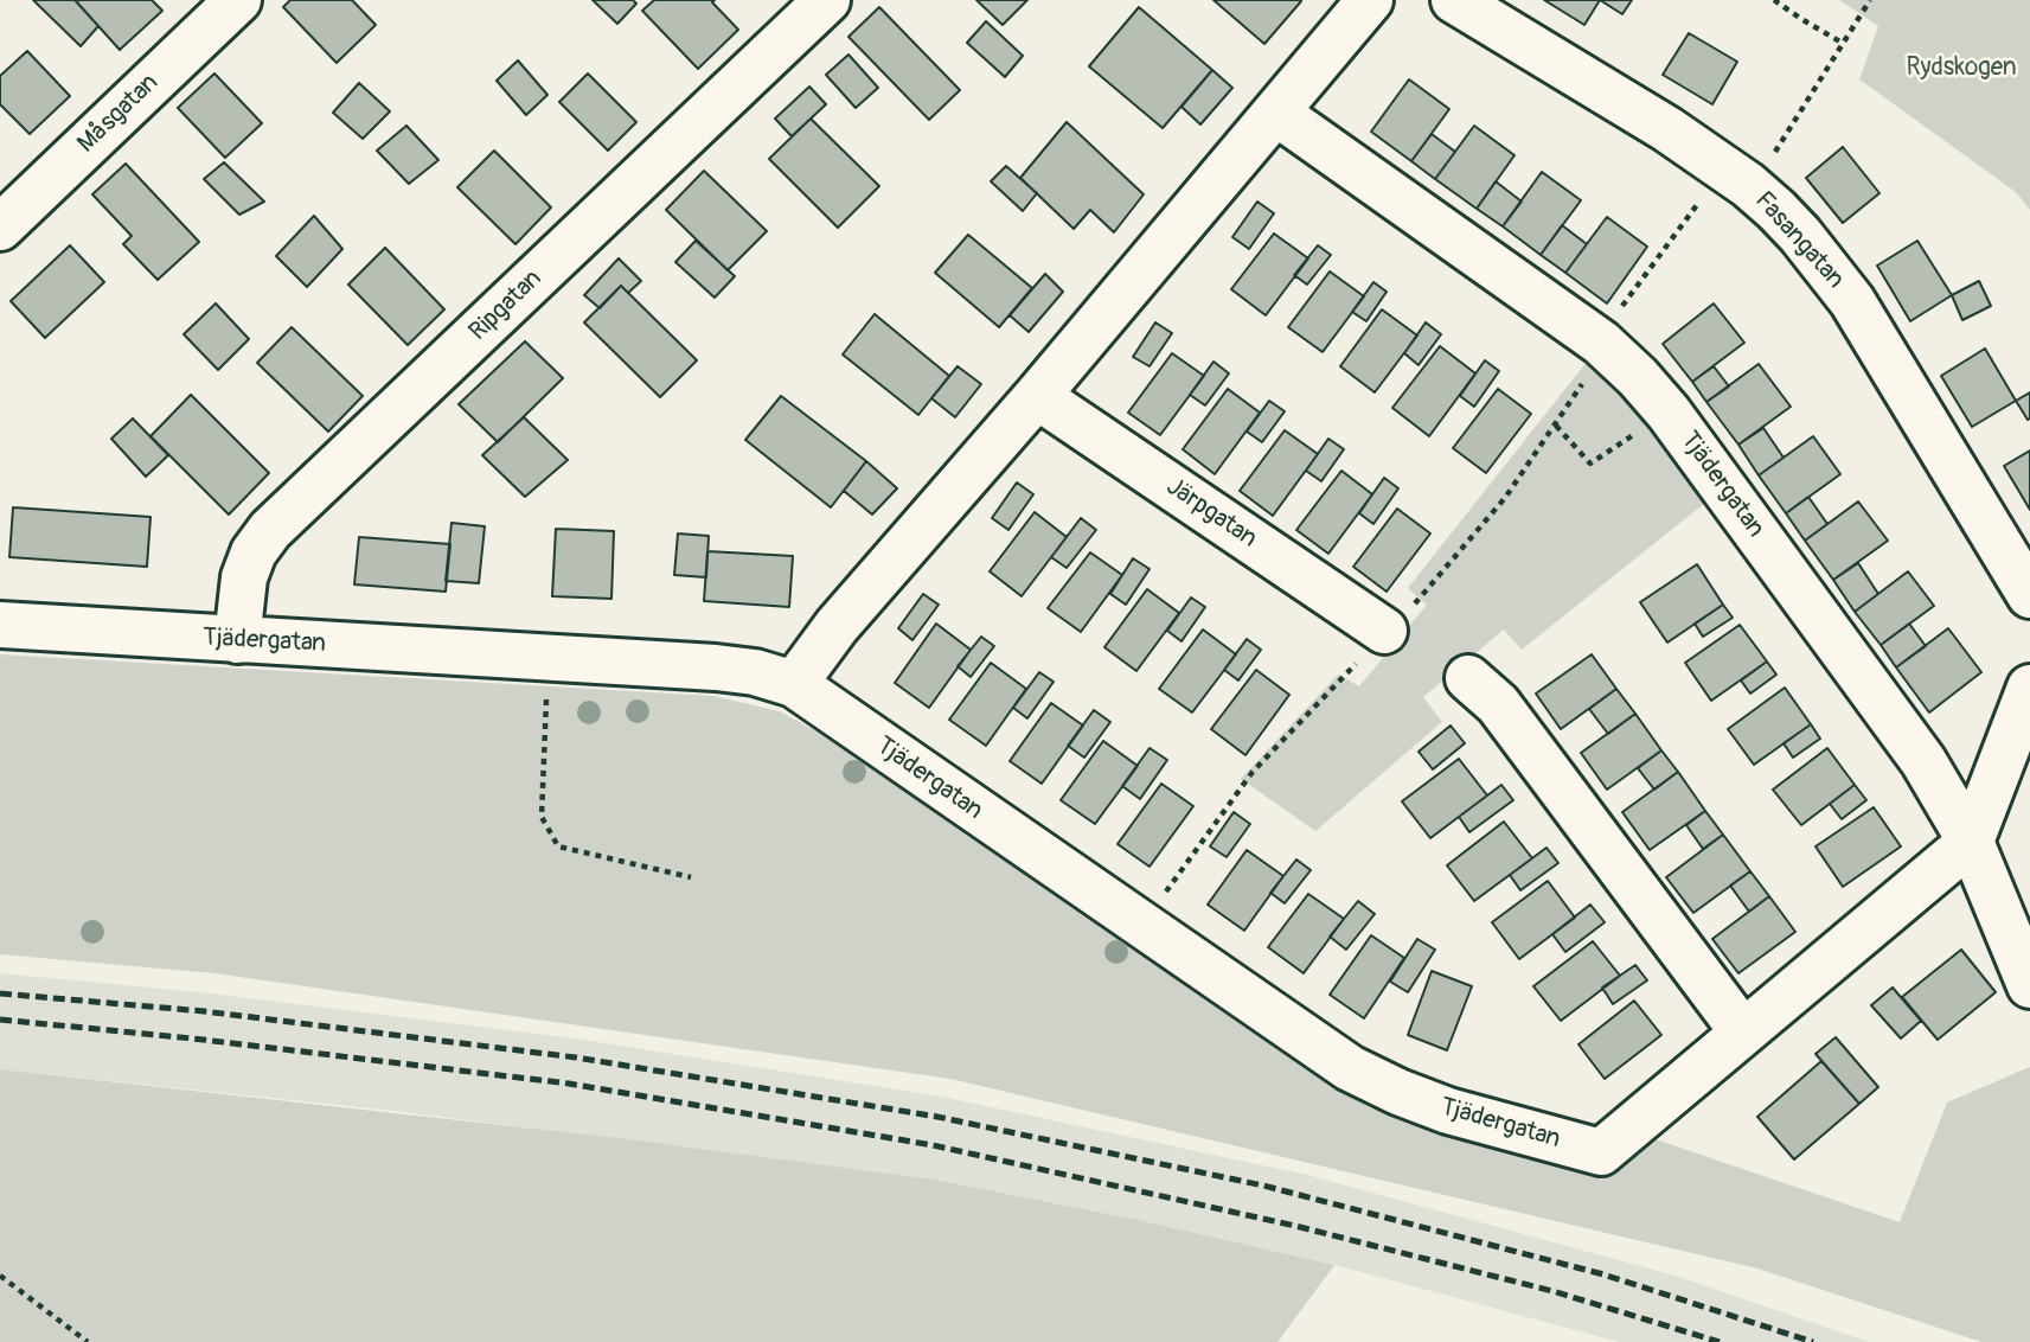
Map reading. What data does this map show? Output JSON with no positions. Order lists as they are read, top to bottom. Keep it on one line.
{"streets":{"street":["Måsgatan","Fasangatan","Ripgatan","Tjädergatan","Järpgatan"]},"crossings":[["Ripgatan","Tjädergatan"]],"parks":["Rydskogen"]}
